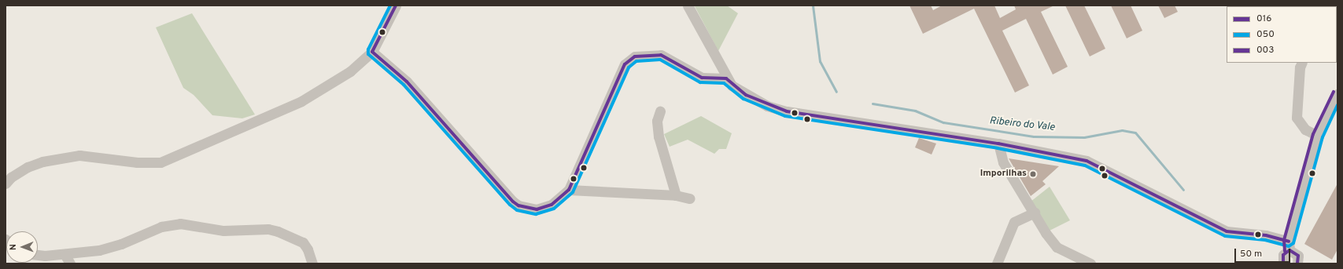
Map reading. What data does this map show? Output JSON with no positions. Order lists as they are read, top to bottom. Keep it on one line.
{"water":["Ribeiro do Vale"],"places":["Imporilhas"],"lines":["transit line 016","transit line 050","transit line 003"],"legend":["016","050","003"],"scale_bar":"50 m","north":"left"}
